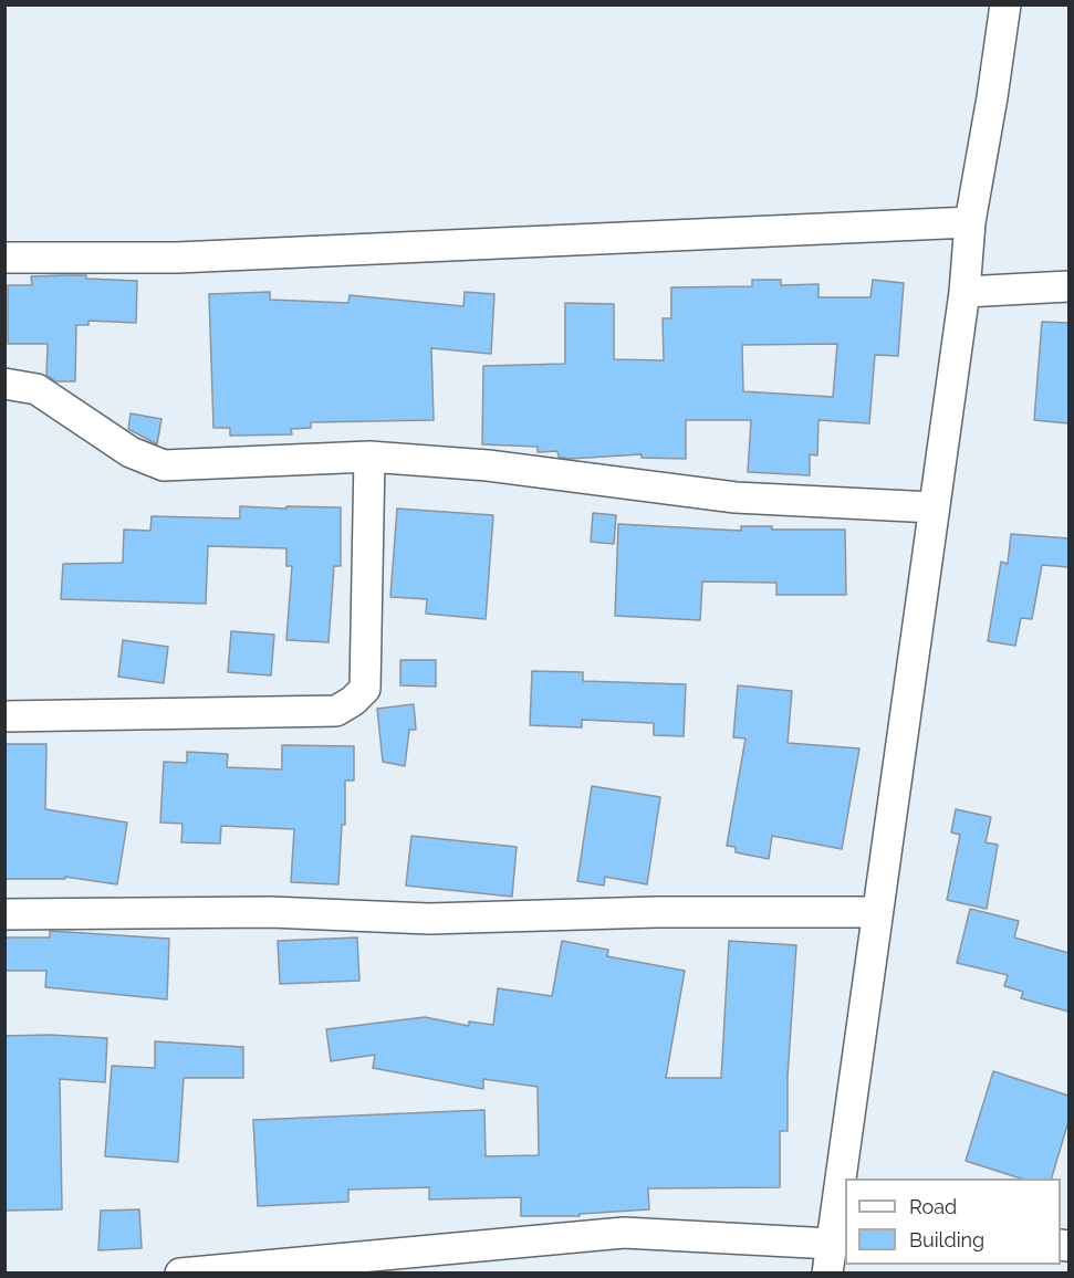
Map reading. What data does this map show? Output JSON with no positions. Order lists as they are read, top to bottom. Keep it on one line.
{"legend":["Road","Building"]}
